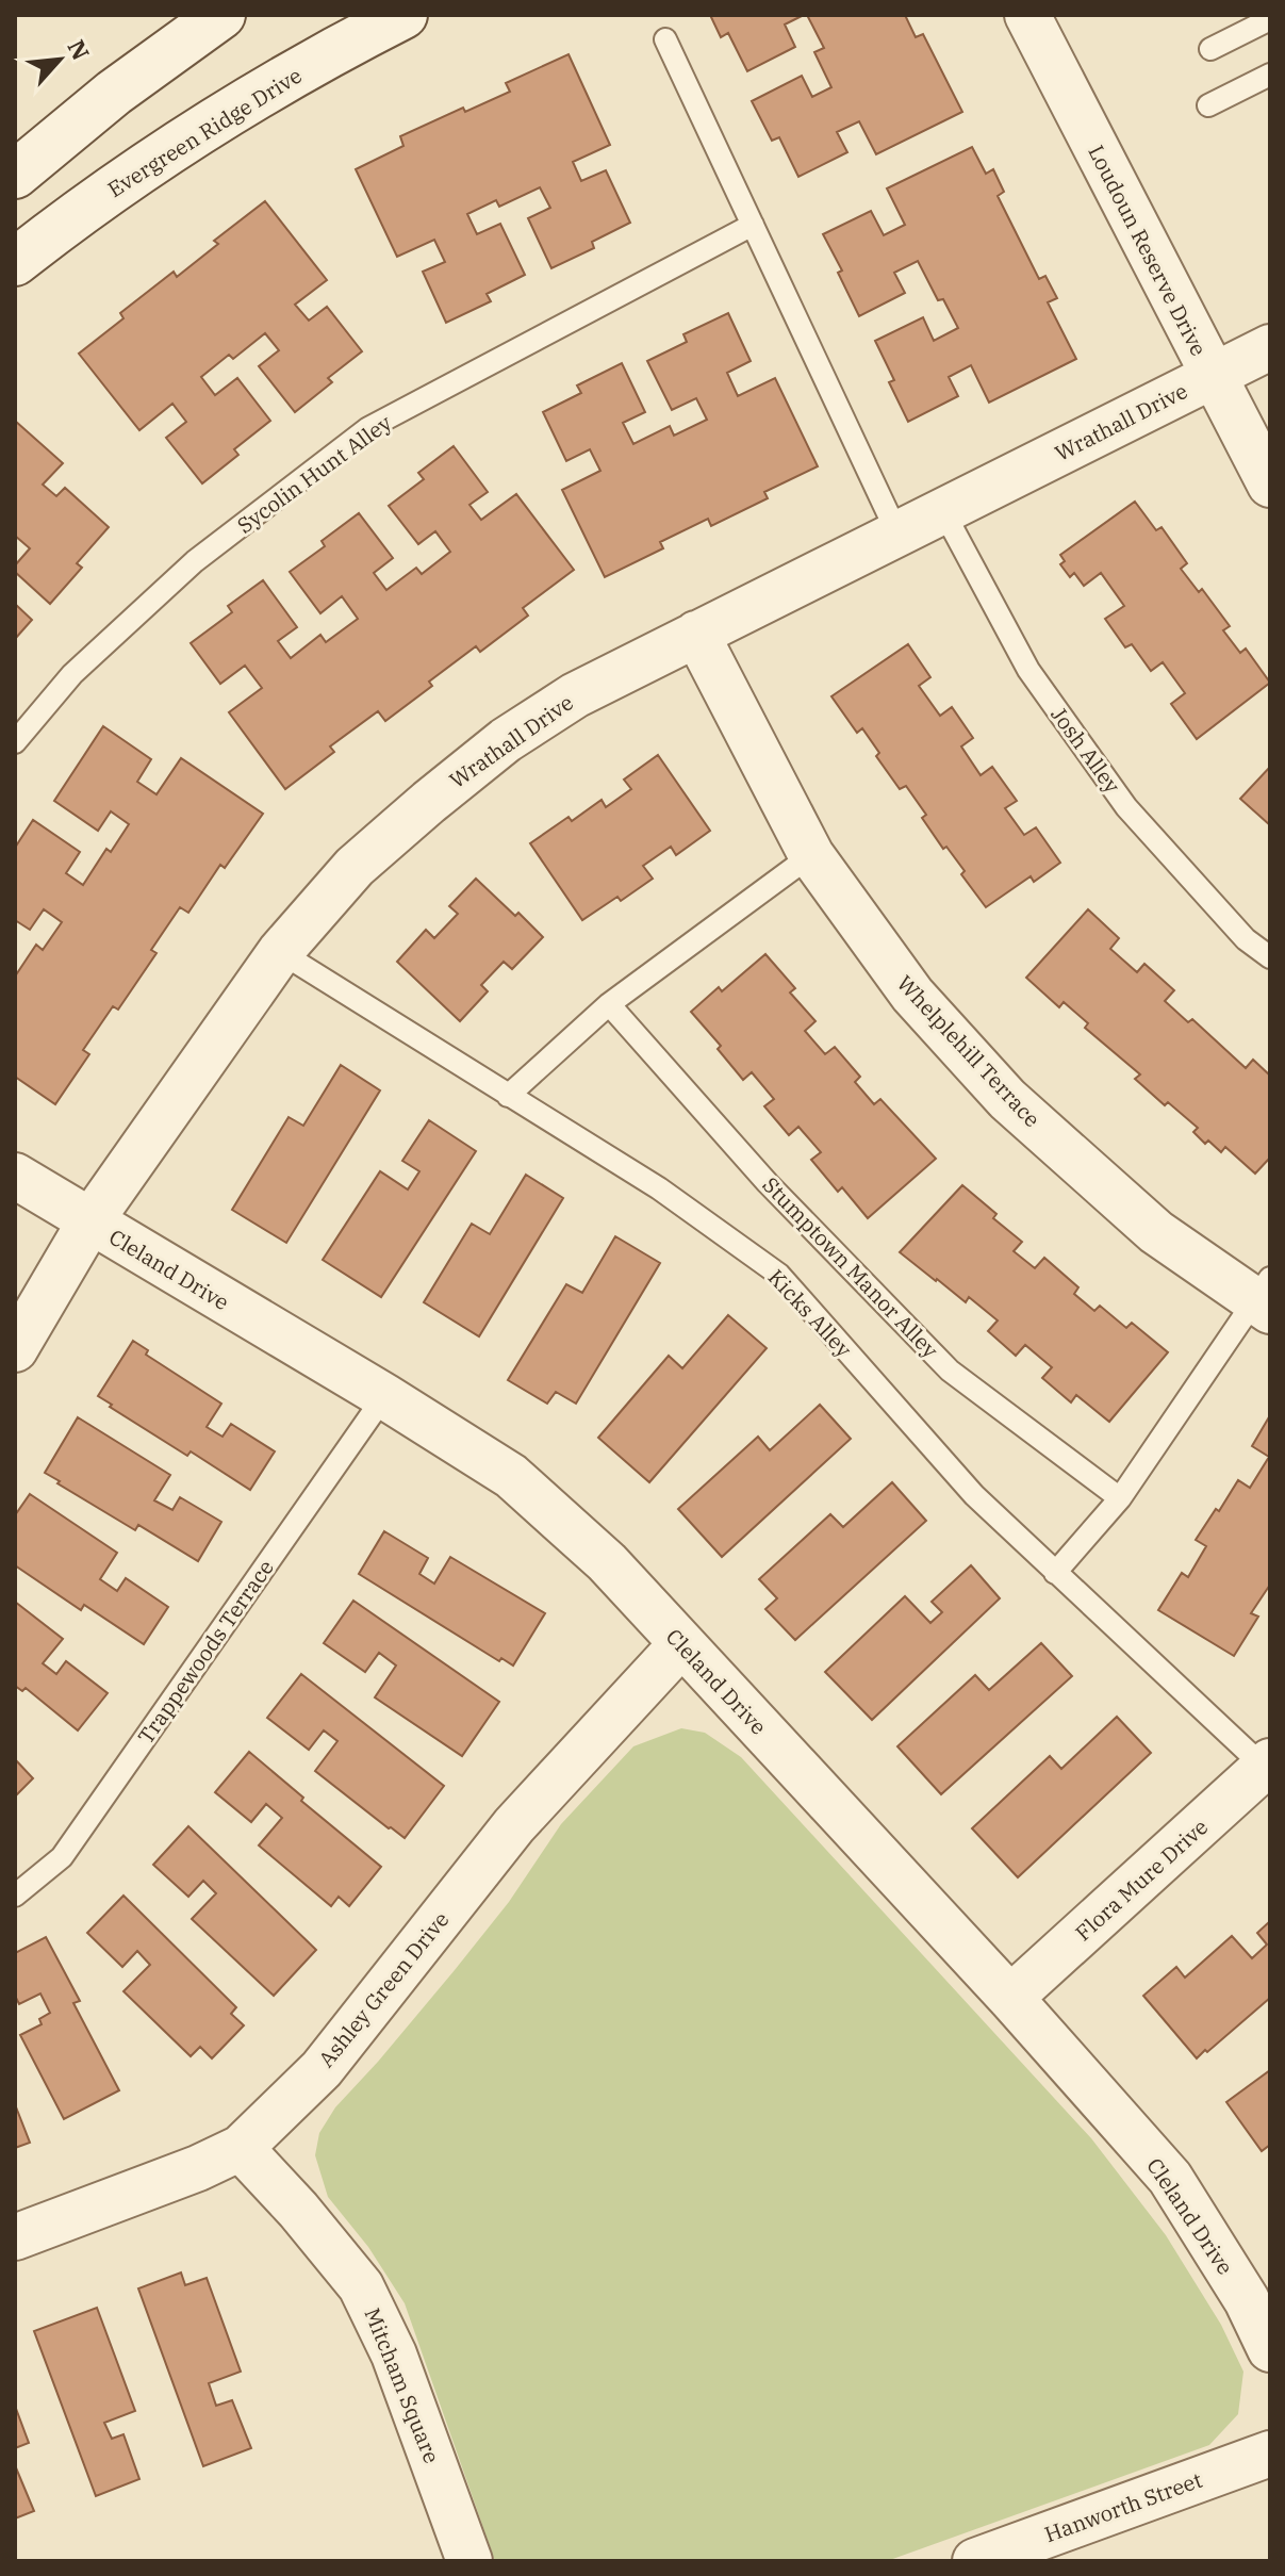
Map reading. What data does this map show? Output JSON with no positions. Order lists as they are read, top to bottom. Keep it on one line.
{"streets":{"street":["Evergreen Ridge Drive","Loudoun Reserve Drive","Wrathall Drive","Whelplehill Terrace","Cleland Drive","Flora Mure Drive","Ashley Green Drive","Mitcham Square","Hanworth Street"],"lane":["Sycolin Hunt Alley","Josh Alley","Stumptown Manor Alley","Kicks Alley","Trappewoods Terrace"]},"crossings":[["Loudoun Reserve Drive","Wrathall Drive"],["Wrathall Drive","Josh Alley"],["Wrathall Drive","Whelplehill Terrace"],["Wrathall Drive","Cleland Drive"],["Wrathall Drive","Kicks Alley"],["Cleland Drive","Trappewoods Terrace"],["Cleland Drive","Flora Mure Drive"],["Cleland Drive","Ashley Green Drive"],["Kicks Alley","Flora Mure Drive"],["Ashley Green Drive","Mitcham Square"]],"north":"top right"}
